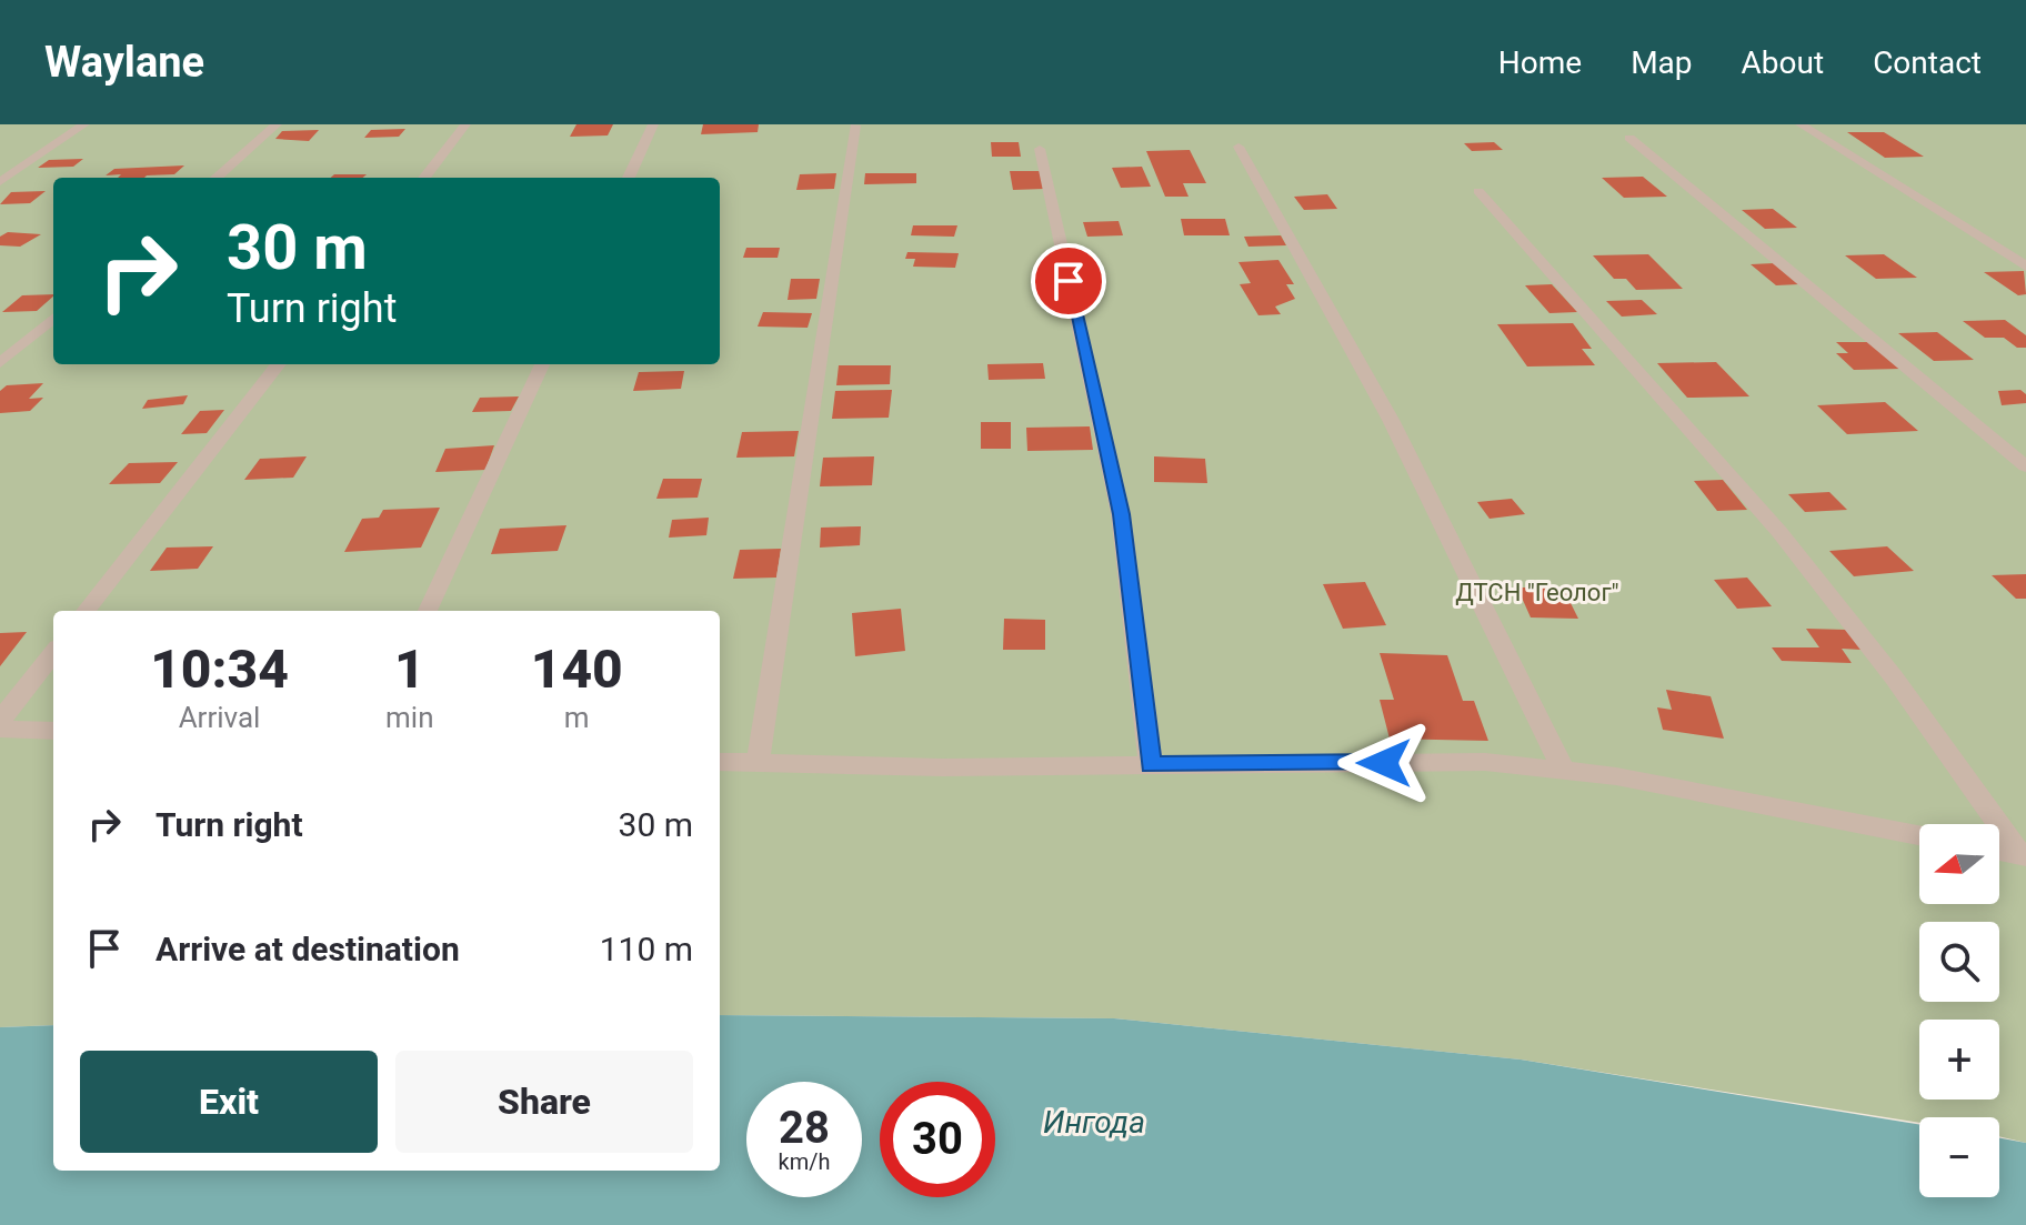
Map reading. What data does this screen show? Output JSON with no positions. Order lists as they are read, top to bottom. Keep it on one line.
{"water":["Ингода"],"parks":["ДТСН \"Геолог\""],"north":"left","page":{"header":"Waylane","nav":["Home","Map","About","Contact"],"turn":["30 m","Turn right"],"eta":["10:34","Arrival","1","min","140","m"],"list":[{"name":"Turn right","value":"30 m"},{"name":"Arrive at destination","value":"110 m"}],"map_buttons":["+","−"],"buttons":["Exit","Share"],"speed":"28 km/h","limit":"30"}}
